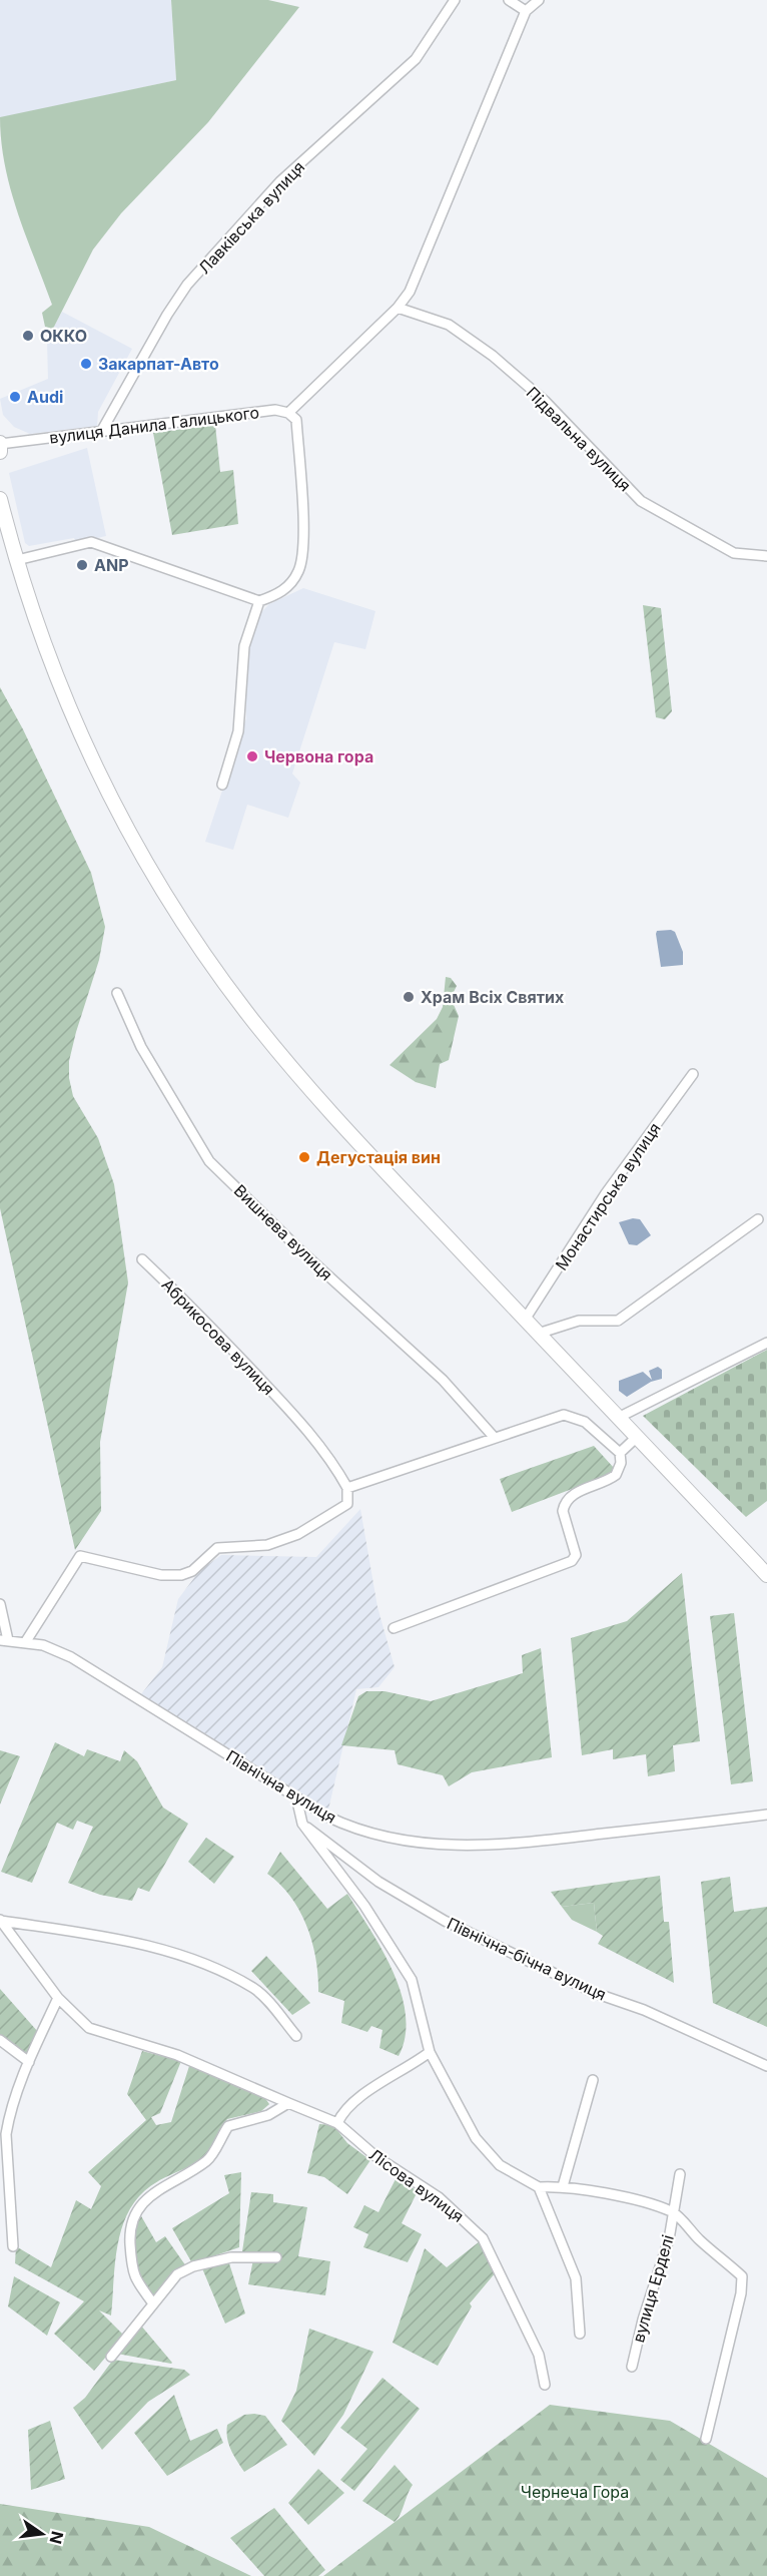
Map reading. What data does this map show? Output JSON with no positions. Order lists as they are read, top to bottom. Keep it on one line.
{"streets":{"street":["Лавківська вулиця","вулиця Данила Галицького","Підвальна вулиця","Монастирська вулиця","Вишнева вулиця","Абрикосова вулиця","Північна вулиця","Північна-бічна вулиця","Лісова вулиця","вулиця Ерделі"]},"crossings":[["Лавківська вулиця","вулиця Данила Галицького"]],"parks":["Чернеча Гора"],"places":["ОККО","Закарпат-Авто","Audi","ANP","Червона гора","Храм Всіх Святих","Дегустація вин"],"north":"right"}
